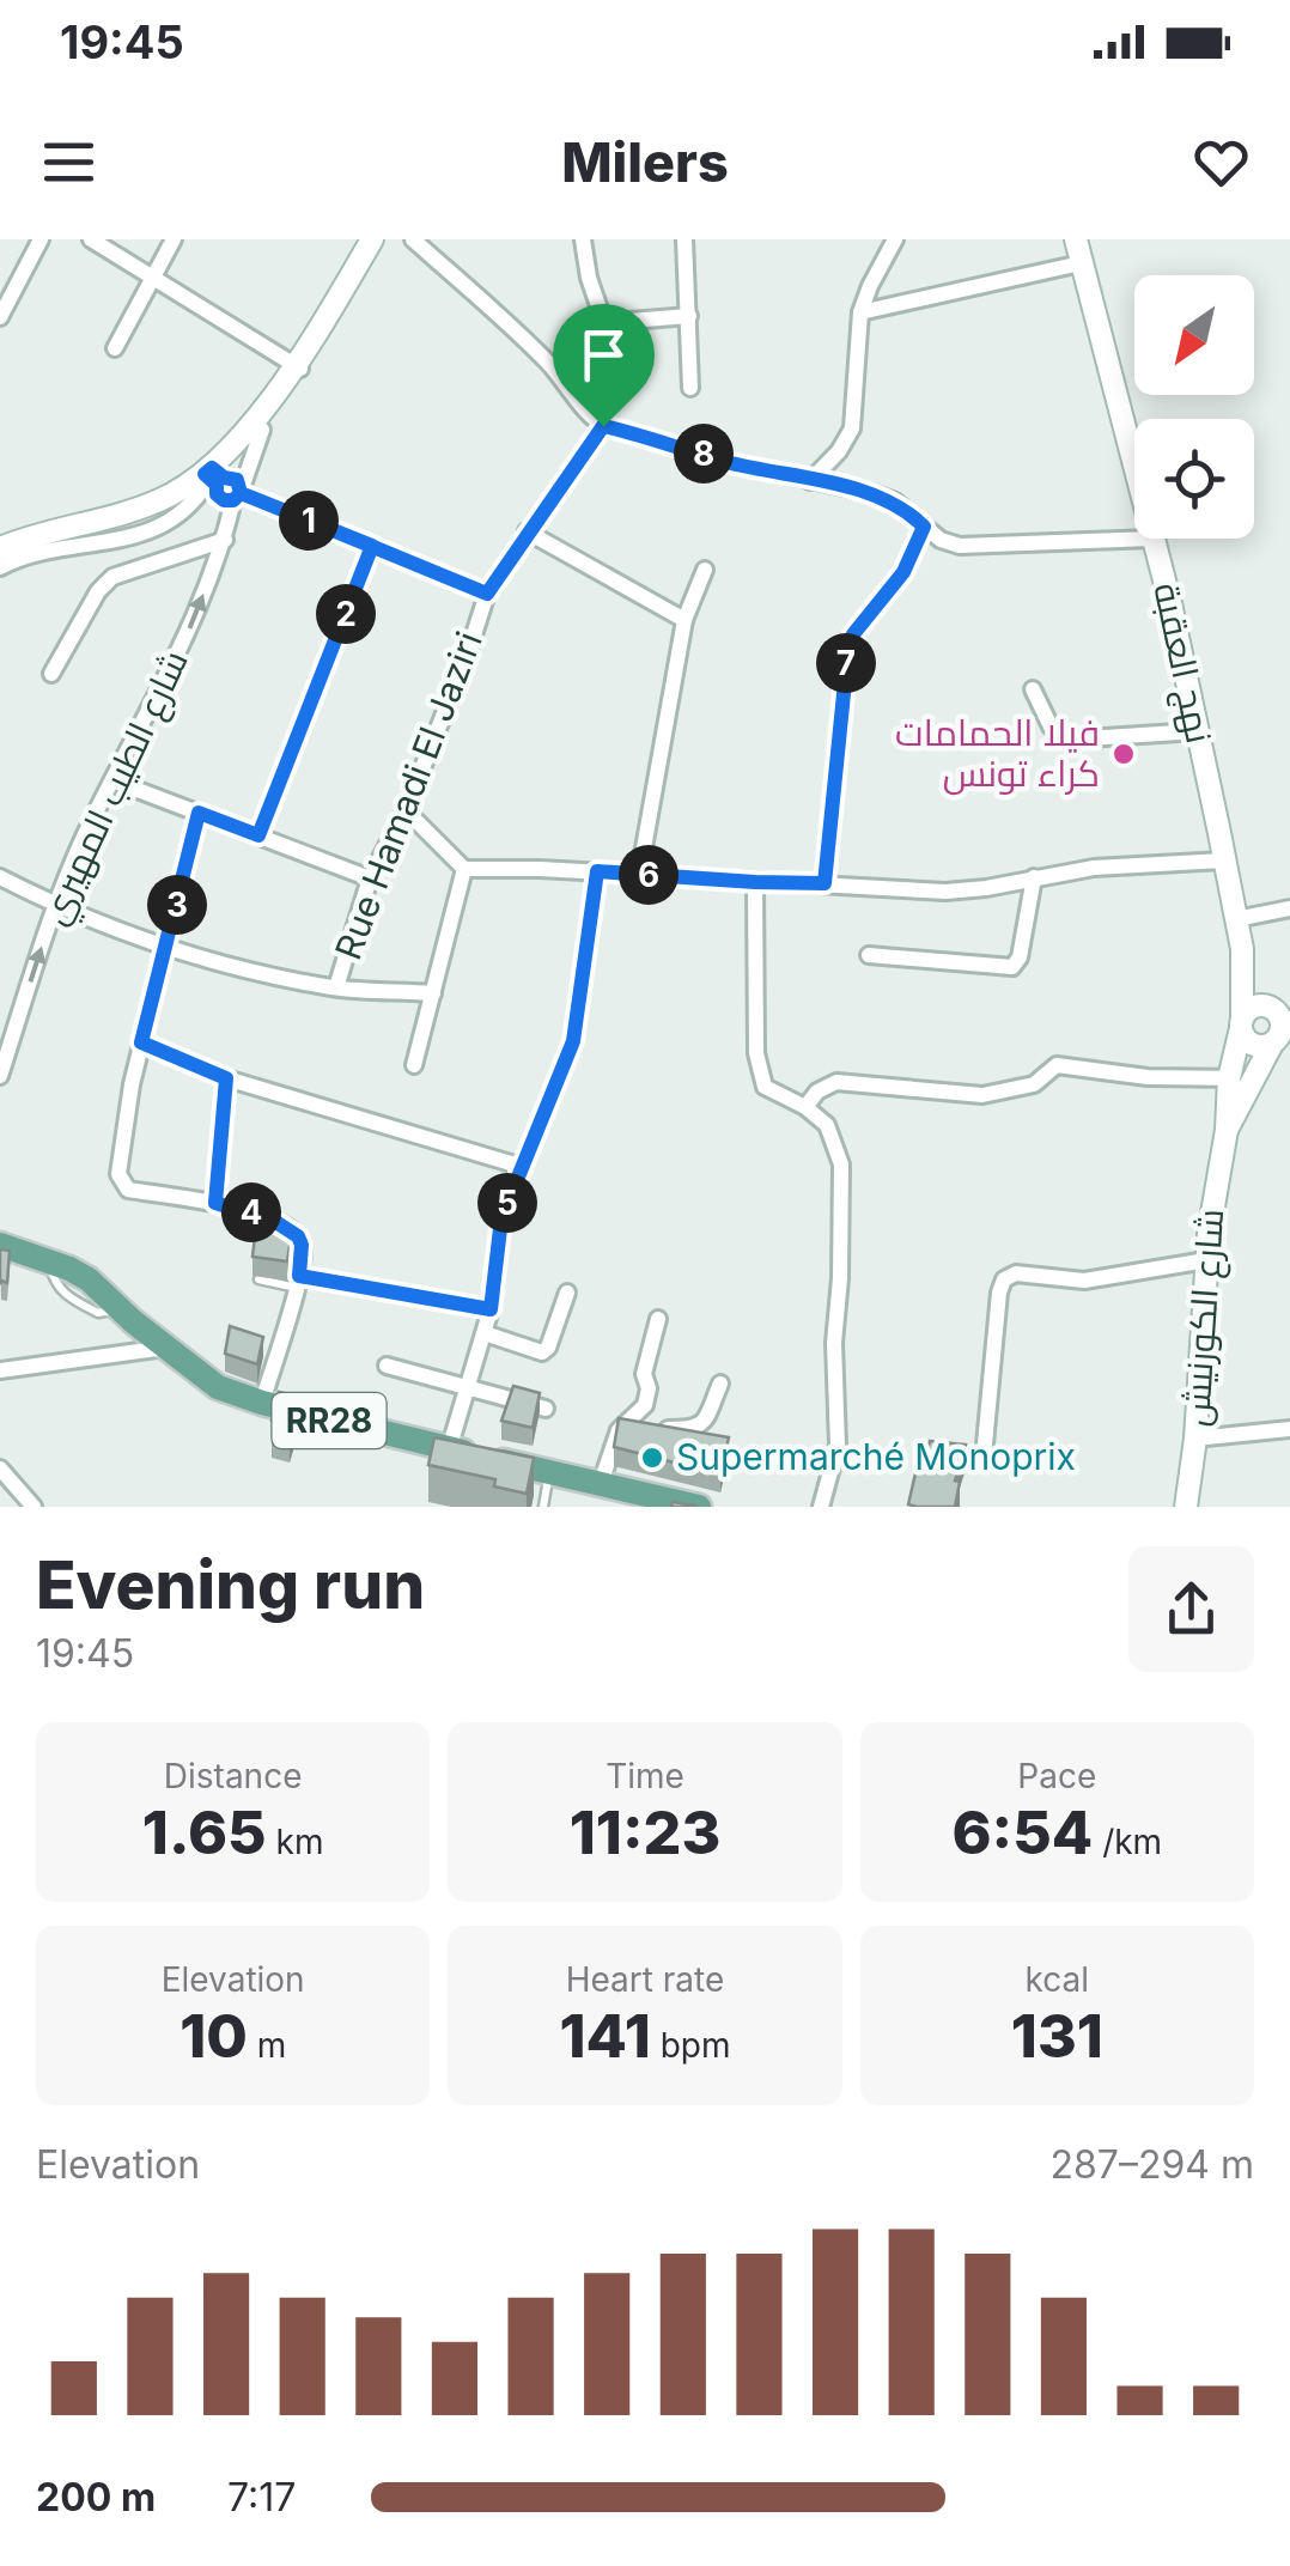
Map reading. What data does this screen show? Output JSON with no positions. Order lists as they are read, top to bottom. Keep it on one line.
{"streets":{"main road":["RR28"],"street":["نهج العقبة","شارع الطيب المهيري","Rue Hamadi El Jaziri","شارع الكورنيش"]},"crossings":[["نهج العقبة","شارع الكورنيش"]],"one_way":["شارع الطيب المهيري"],"places":["فيلا الحمامات كراء تونس","Supermarché Monoprix"],"north":"bottom left","page":{"status":"19:45","header":"Milers","pins":["8","1","2","7","6","3","5","4"],"heading":["Evening run","19:45"],"stats":[["Distance","1.65 km"],["Time","11:23"],["Pace","6:54 /km"],["Elevation","10 m"],["Heart rate","141 bpm"],["kcal","131"]],"chart":["Elevation","287–294 m"],"list":[{"name":"200 m","note":"7:17"}]}}
